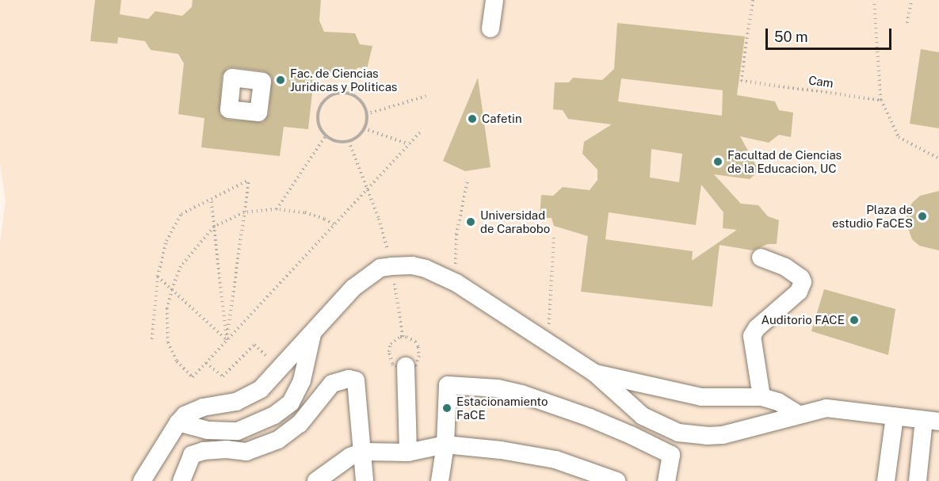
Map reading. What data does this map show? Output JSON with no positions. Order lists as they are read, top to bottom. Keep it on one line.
{"streets":{"path":["Cam"]},"places":["Fac. de Ciencias Juridicas y Politicas","Cafetin","Facultad de Ciencias de la Educacion, UC","Plaza de estudio FaCES","Universidad de Carabobo","Auditorio FACE","Estacionamiento FaCE"],"scale_bar":"50 m"}
